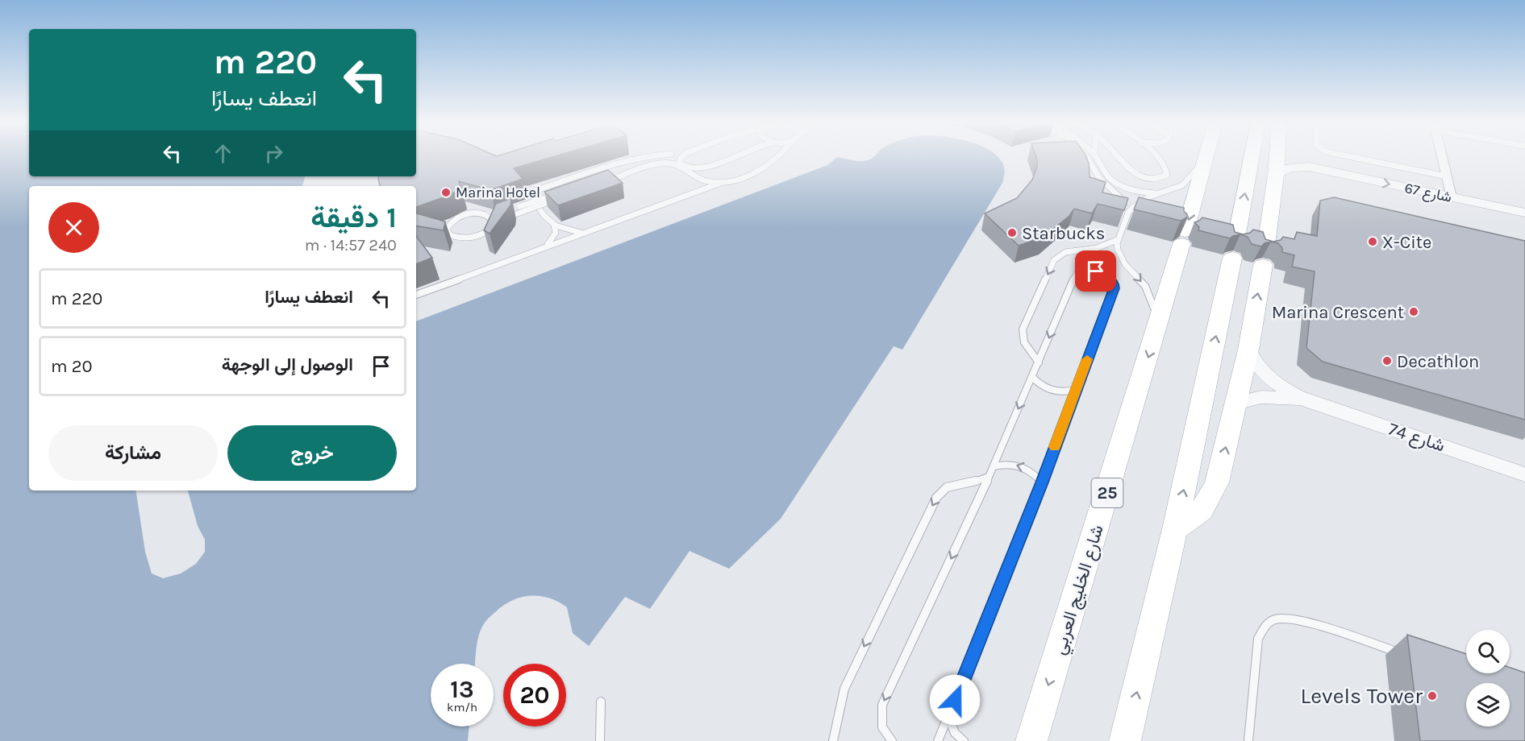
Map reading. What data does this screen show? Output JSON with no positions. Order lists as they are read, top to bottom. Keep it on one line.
{"streets":{"main road":["25","شارع الخليج العربي"],"street":["شارع 67","شارع 74"]},"one_way":["شارع 67"],"places":["Marina Hotel","Starbucks","X-Cite","Marina Crescent","Decathlon","Levels Tower"],"page":{"turn":["220 m","انعطف يسارًا"],"heading":["1 دقيقة","240 m · 14:57"],"list":[{"name":"انعطف يسارًا","value":"220 m"},{"name":"الوصول إلى الوجهة","value":"20 m"}],"buttons":["خروج","مشاركة"],"speed":"13 km/h","limit":"20"}}
